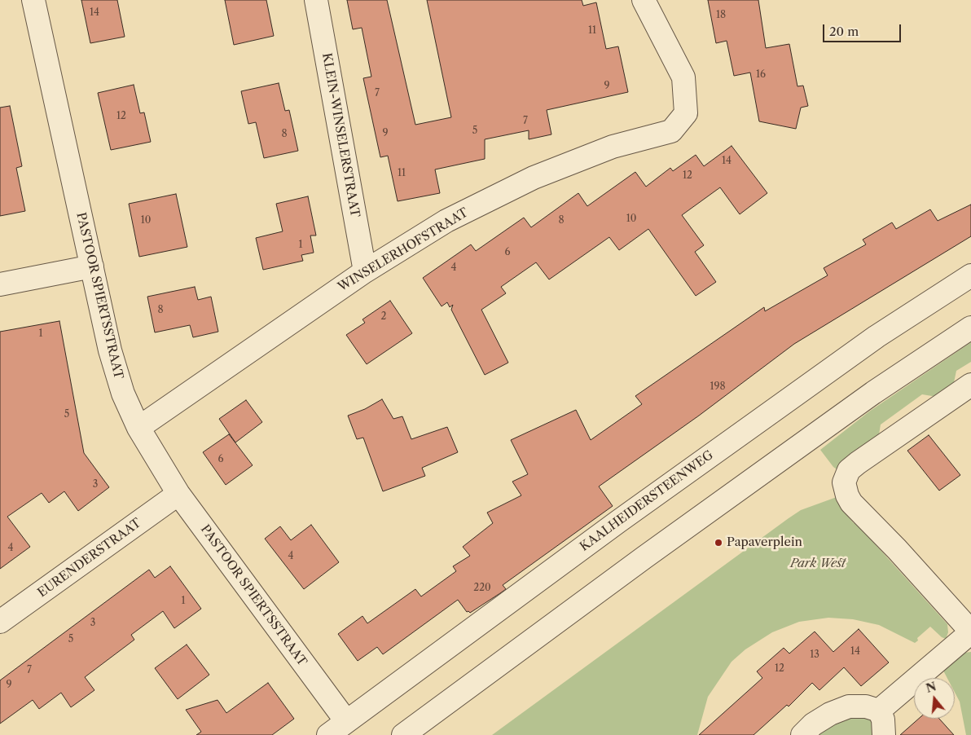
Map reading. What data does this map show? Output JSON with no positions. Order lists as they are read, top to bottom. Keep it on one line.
{"streets":{"street":["KLEIN-WINSELERSTRAAT","WINSELERHOFSTRAAT","PASTOOR SPIERTSSTRAAT","KAALHEIDERSTEENWEG","EURENDERSTRAAT"]},"crossings":[["KLEIN-WINSELERSTRAAT","WINSELERHOFSTRAAT"],["WINSELERHOFSTRAAT","PASTOOR SPIERTSSTRAAT"],["PASTOOR SPIERTSSTRAAT","KAALHEIDERSTEENWEG"],["PASTOOR SPIERTSSTRAAT","EURENDERSTRAAT"]],"parks":["Park West"],"places":["Papaverplein"],"house_numbers":["14","18","11","16","9","7","12","7","5","9","8","14","11","12","10","10","8","1","6","4","8","2","1","198","5","6","3","4","4","220","1","3","5","14","13","12","7","9"],"scale_bar":"20 m","north":"top"}
